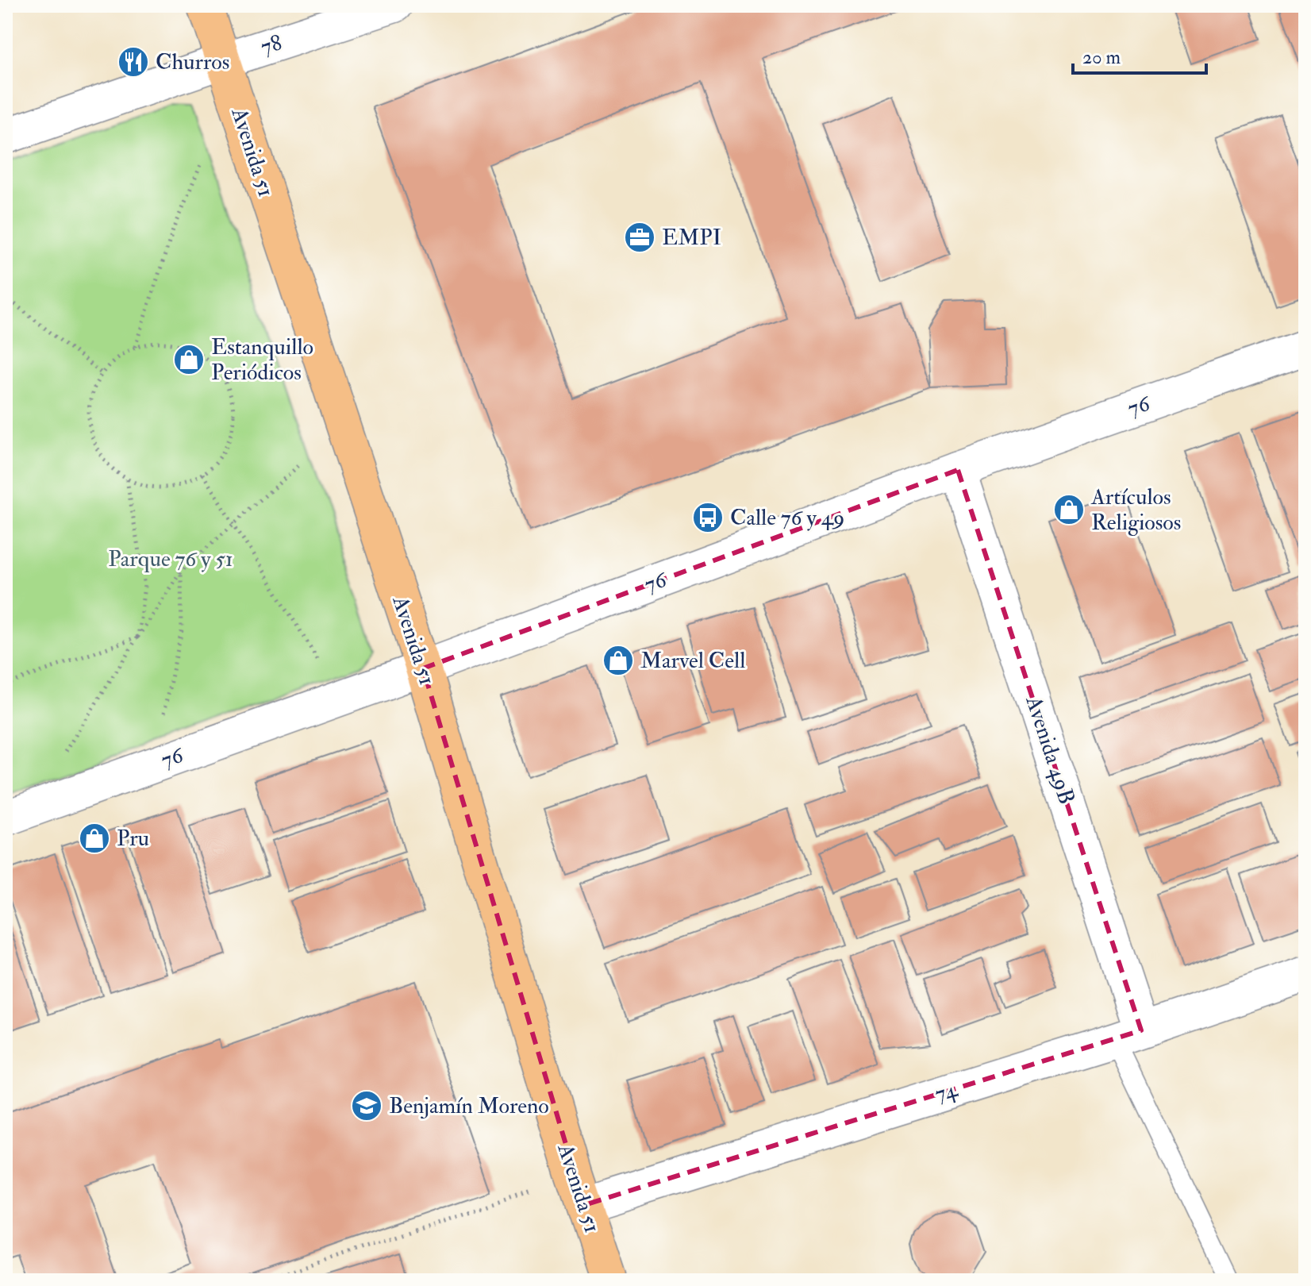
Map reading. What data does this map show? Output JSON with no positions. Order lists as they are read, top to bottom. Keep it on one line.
{"streets":{"main road":["Avenida 51"],"street":["78","76","Avenida 49B","74"]},"crossings":[["78","Avenida 51"],["Avenida 51","76"],["Avenida 51","74"],["76","Avenida 49B"],["Avenida 49B","74"]],"parks":["Parque 76 y 51"],"places":{"restaurant":["Churros"],"office":["EMPI"],"shop":["Estanquillo Periódicos","Artículos Religiosos","Marvel Cell","Pru"],"bus stop":["Calle 76 y 49"],"school or university":["Benjamín Moreno"]},"scale_bar":"20 m"}
